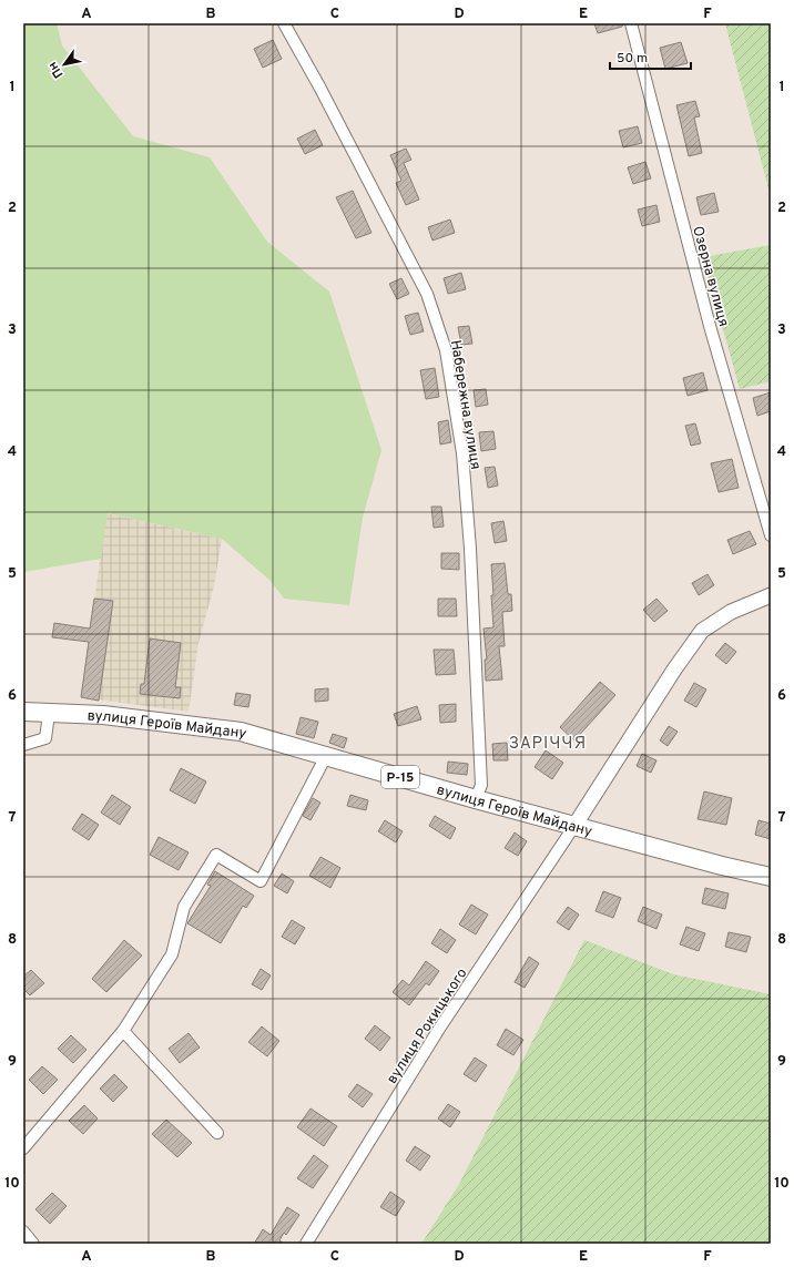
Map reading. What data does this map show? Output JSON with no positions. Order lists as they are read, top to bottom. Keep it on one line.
{"streets":{"main road":["вулиця Героїв Майдану","Р-15"],"street":["Озерна вулиця","Набережна вулиця","вулиця Рокицького"]},"crossings":[["Набережна вулиця","вулиця Героїв Майдану"],["вулиця Героїв Майдану","вулиця Рокицького"]],"districts":["ЗАРІЧЧЯ"],"scale_bar":"50 m","north":"bottom left","grid":{"columns":["A","B","C","D","E","F"],"rows":["1","2","3","4","5","6","7","8","9","10"]}}
